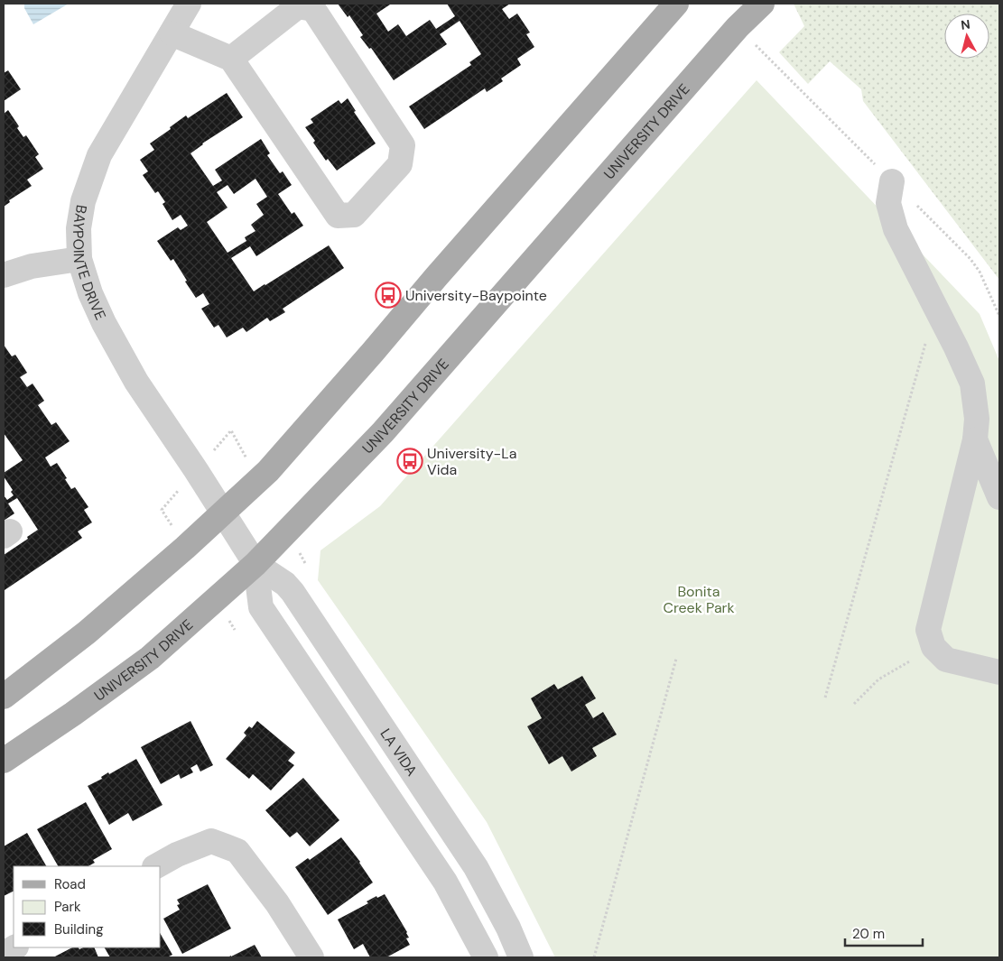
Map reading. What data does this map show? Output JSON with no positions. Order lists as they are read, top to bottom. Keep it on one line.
{"streets":{"main road":["UNIVERSITY DRIVE"],"street":["BAYPOINTE DRIVE","LA VIDA"]},"crossings":[["UNIVERSITY DRIVE","LA VIDA"],["BAYPOINTE DRIVE","LA VIDA"]],"parks":["Bonita Creek Park"],"places":{"bus stop":["University-Baypointe","University-La Vida"]},"legend":["Road","Park","Building"],"scale_bar":"20 m","north":"top"}
